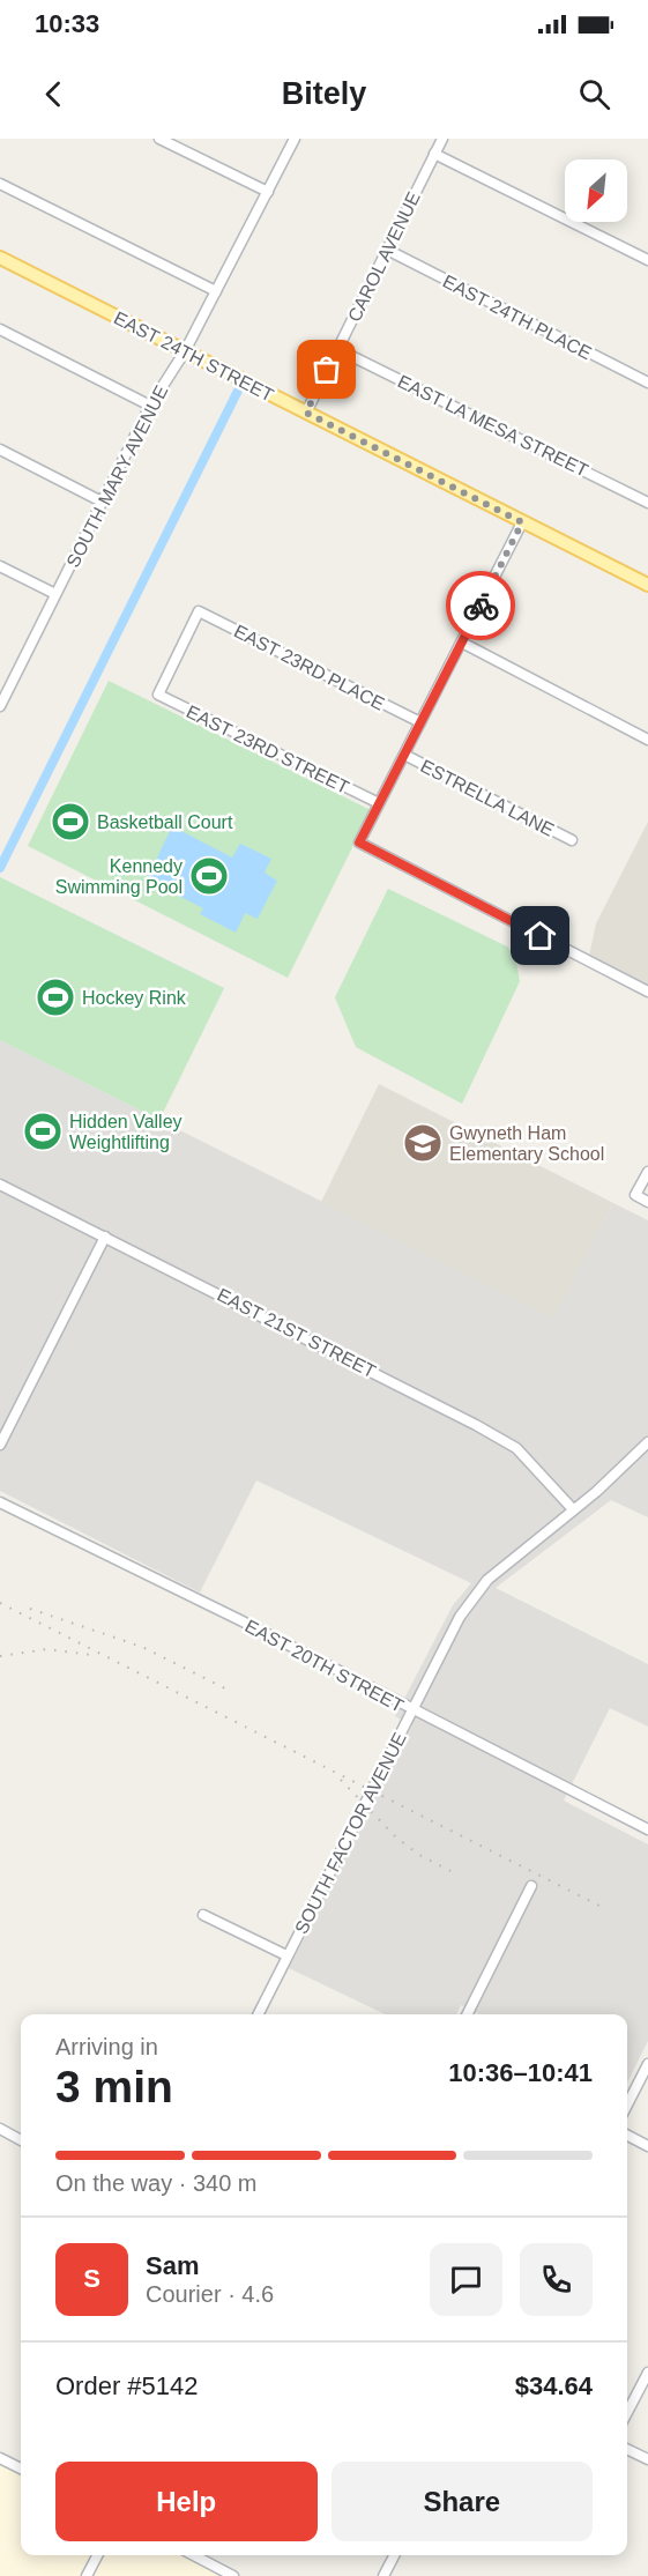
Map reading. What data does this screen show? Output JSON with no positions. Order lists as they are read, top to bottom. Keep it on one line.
{"streets":{"main road":["EAST 24TH STREET"],"street":["CAROL AVENUE","EAST 24TH PLACE","EAST LA MESA STREET","SOUTH MARY AVENUE","EAST 23RD PLACE","EAST 23RD STREET","ESTRELLA LANE","EAST 21ST STREET","EAST 20TH STREET","SOUTH FACTOR AVENUE"]},"crossings":[["CAROL AVENUE","EAST 24TH PLACE"],["CAROL AVENUE","EAST 24TH STREET"],["CAROL AVENUE","EAST LA MESA STREET"],["EAST 24TH STREET","SOUTH MARY AVENUE"],["EAST 23RD PLACE","EAST 23RD STREET"],["EAST 21ST STREET","SOUTH FACTOR AVENUE"],["EAST 20TH STREET","SOUTH FACTOR AVENUE"]],"places":{"sports":["Basketball Court","Kennedy Swimming Pool","Hockey Rink","Hidden Valley Weightlifting"],"school or university":["Gwyneth Ham Elementary School"]},"north":"bottom left","page":{"status":"10:33","header":"Bitely","heading":["3 min","Arriving in","10:36–10:41"],"panel":["Sam","Courier · 4.6","Order #5142","$34.64"],"bar":"On the way · 340 m","round":"S","buttons":["Help","Share"]}}
